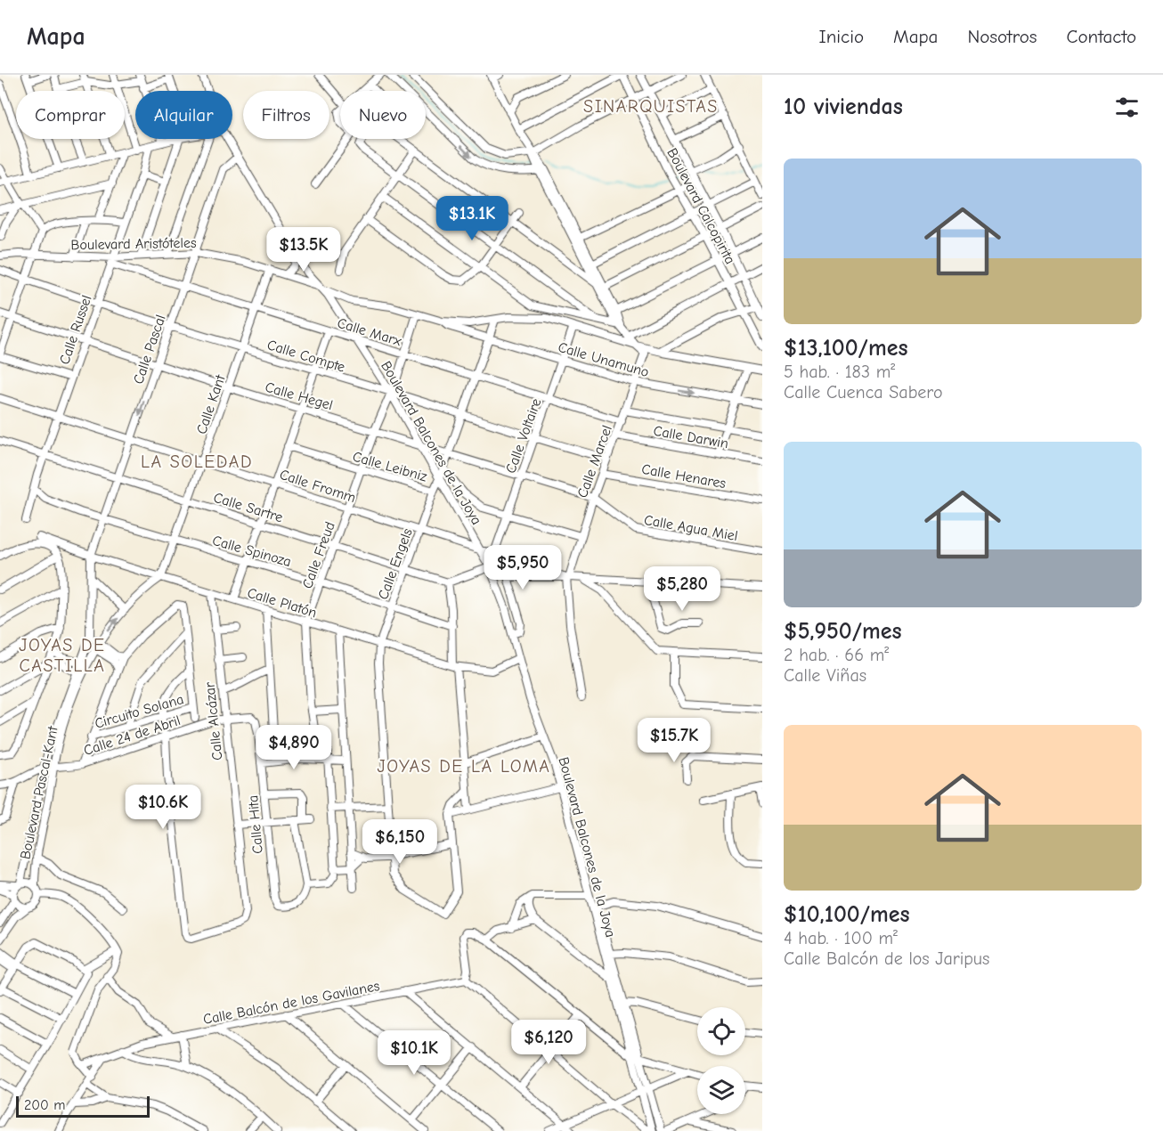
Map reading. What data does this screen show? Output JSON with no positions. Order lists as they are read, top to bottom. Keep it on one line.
{"streets":{"street":["Boulevard Calcopirita","Boulevard Aristóteles","Calle Russel","Calle Marx","Calle Pascal","Calle Compte","Calle Unamuno","Calle Hegel","Calle Kant","Calle Voltaire","Calle Darwin","Boulevard Balcones de la Joya","Calle Marcel","Calle Leibniz","Calle Henares","Calle Fromm","Calle Sartre","Calle Agua Miel","Calle Spinoza","Calle Freud","Calle Engels","Calle Platón","Circuito Solana","Calle Alcázar","Calle 24 de Abril","Boulevard Pascal-Kant","Calle Hita","Calle Balcón de los Gavilanes"]},"crossings":[["Boulevard Aristóteles","Calle Russel"],["Boulevard Aristóteles","Calle Marx"],["Boulevard Aristóteles","Calle Pascal"],["Boulevard Aristóteles","Calle Unamuno"],["Boulevard Aristóteles","Calle Kant"],["Boulevard Aristóteles","Calle Voltaire"],["Boulevard Aristóteles","Boulevard Balcones de la Joya"],["Boulevard Aristóteles","Calle Marcel"],["Boulevard Aristóteles","Calle Freud"],["Calle Russel","Calle Marx"],["Calle Russel","Calle Compte"],["Calle Russel","Calle Hegel"],["Calle Russel","Calle Fromm"],["Calle Russel","Calle Sartre"],["Calle Russel","Calle Spinoza"],["Calle Marx","Calle Pascal"],["Calle Marx","Calle Kant"],["Calle Marx","Calle Voltaire"],["Calle Marx","Boulevard Balcones de la Joya"],["Calle Marx","Calle Marcel"],["Calle Marx","Calle Freud"],["Calle Pascal","Calle Compte"],["Calle Pascal","Calle Hegel"],["Calle Pascal","Boulevard Balcones de la Joya"],["Calle Pascal","Calle Fromm"],["Calle Pascal","Calle Sartre"],["Calle Pascal","Calle Spinoza"],["Calle Pascal","Calle Platón"],["Calle Pascal","Boulevard Pascal-Kant"],["Calle Compte","Calle Kant"],["Calle Compte","Calle Voltaire"],["Calle Compte","Boulevard Balcones de la Joya"],["Calle Compte","Calle Marcel"],["Calle Compte","Calle Freud"],["Calle Unamuno","Calle Voltaire"],["Calle Unamuno","Calle Marcel"],["Calle Hegel","Calle Kant"],["Calle Hegel","Calle Voltaire"],["Calle Hegel","Boulevard Balcones de la Joya"],["Calle Hegel","Calle Marcel"],["Calle Hegel","Calle Agua Miel"],["Calle Hegel","Calle Freud"],["Calle Kant","Calle Fromm"],["Calle Kant","Calle Sartre"],["Calle Kant","Calle Spinoza"],["Calle Kant","Calle Platón"],["Calle Kant","Boulevard Pascal-Kant"],["Calle Voltaire","Calle Leibniz"],["Calle Voltaire","Calle Fromm"],["Calle Darwin","Calle Marcel"],["Boulevard Balcones de la Joya","Calle Leibniz"],["Boulevard Balcones de la Joya","Calle Fromm"],["Boulevard Balcones de la Joya","Calle Freud"],["Boulevard Balcones de la Joya","Calle Platón"],["Calle Marcel","Calle Leibniz"],["Calle Marcel","Calle Henares"],["Calle Marcel","Calle Fromm"],["Calle Marcel","Calle Agua Miel"],["Calle Leibniz","Calle Freud"],["Calle Leibniz","Calle Engels"],["Calle Fromm","Calle Freud"],["Calle Fromm","Calle Engels"],["Calle Sartre","Calle Freud"],["Calle Sartre","Calle Engels"],["Calle Spinoza","Calle Freud"],["Calle Spinoza","Calle Engels"],["Calle Freud","Calle Platón"],["Calle Engels","Calle Platón"],["Calle Platón","Calle Alcázar"],["Calle Platón","Boulevard Pascal-Kant"],["Circuito Solana","Calle 24 de Abril"],["Calle Alcázar","Calle 24 de Abril"],["Calle 24 de Abril","Boulevard Pascal-Kant"],["Calle 24 de Abril","Calle Hita"]],"districts":["SINARQUISTAS","LA SOLEDAD","JOYAS DE CASTILLA","JOYAS DE LA LOMA"],"scale_bar":"200 m","page":{"header":"Mapa","nav":["Inicio","Mapa","Nosotros","Contacto"],"heading":"10 viviendas","chip":["Comprar","Alquilar","Filtros","Nuevo"],"list":[{"name":"$13,100/mes","note":"5 hab. · 183 m² · Calle Cuenca Sabero"},{"name":"$5,950/mes","note":"2 hab. · 66 m² · Calle Viñas"},{"name":"$10,100/mes","note":"4 hab. · 100 m² · Calle Balcón de los Jaripus"}],"price":["$13.1K","$13.5K","$5,950","$5,280","$15.7K","$4,890","$10.6K","$6,150","$6,120","$10.1K"],"scale":"200 m"}}
